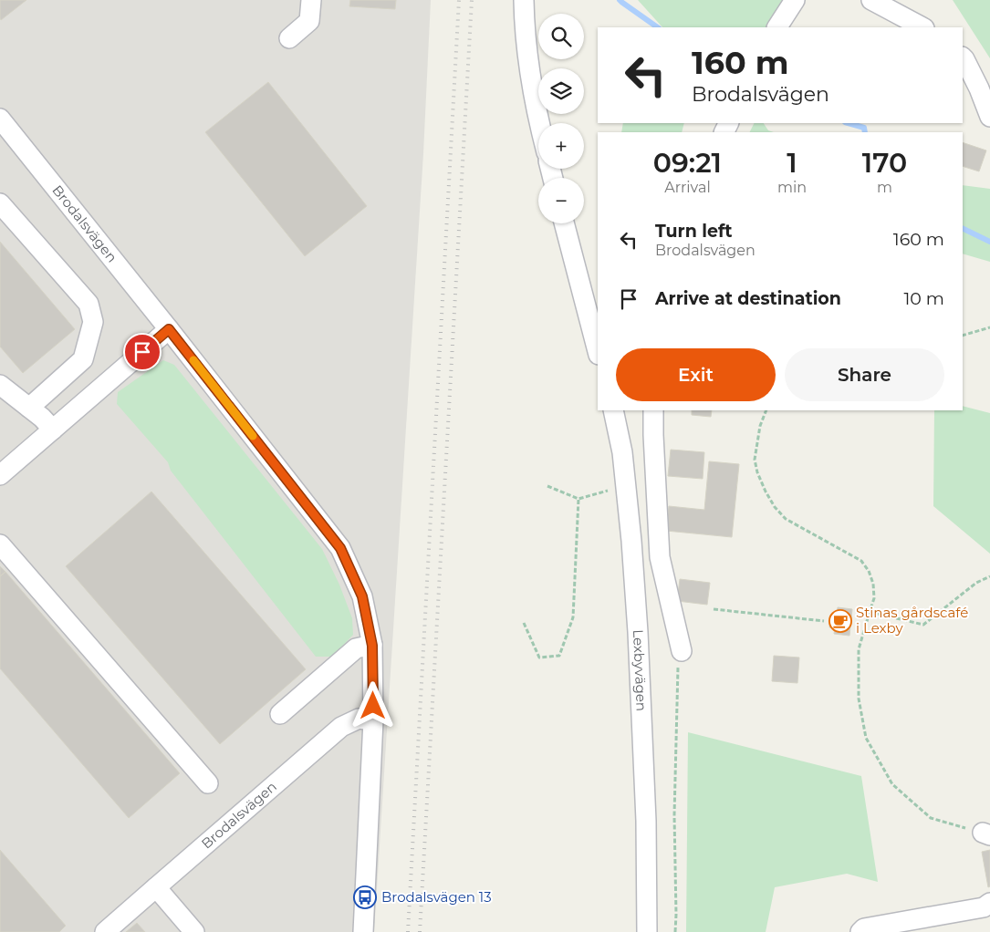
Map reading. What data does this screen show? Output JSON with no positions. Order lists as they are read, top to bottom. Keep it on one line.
{"streets":{"street":["Brodalsvägen","Lexbyvägen"]},"places":{"cafe":["Stinas gårdscafé i Lexby"],"bus stop":["Brodalsvägen 13"]},"page":{"map_buttons":["+","−"],"turn":["160 m","Brodalsvägen"],"eta":["09:21","Arrival","1","min","170","m"],"list":[{"name":"Turn left","note":"Brodalsvägen","value":"160 m"},{"name":"Arrive at destination","value":"10 m"}],"buttons":["Exit","Share"]}}
